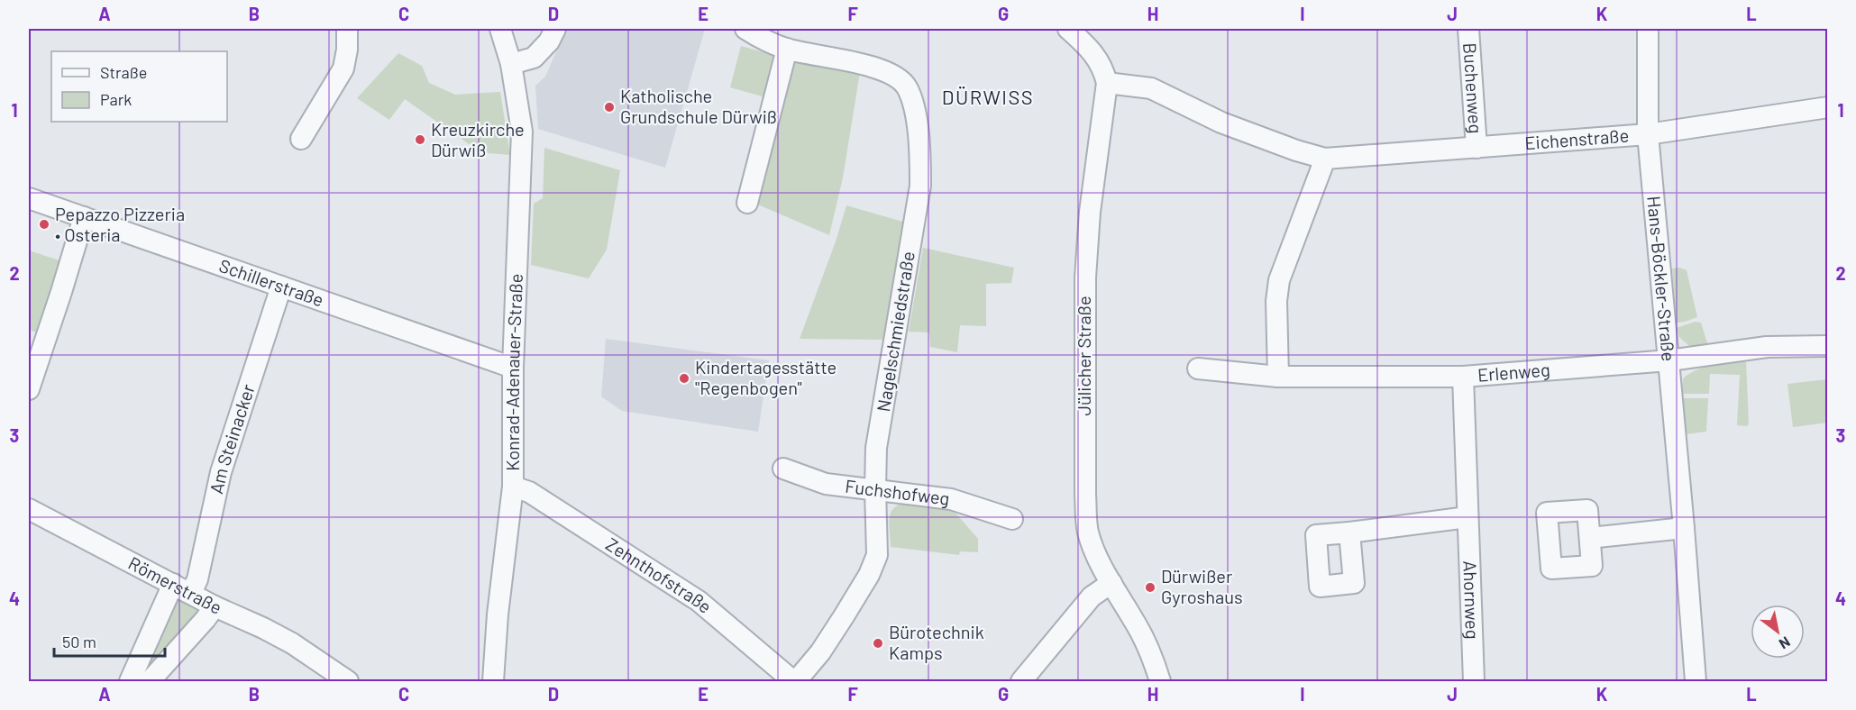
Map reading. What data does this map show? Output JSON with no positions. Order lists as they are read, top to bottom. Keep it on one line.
{"streets":{"street":["Buchenweg","Eichenstraße","Hans-Böckler-Straße","Schillerstraße","Nagelschmiedstraße","Jülicher Straße","Konrad-Adenauer-Straße","Erlenweg","Am Steinacker","Fuchshofweg","Zehnthofstraße","Römerstraße","Ahornweg"]},"crossings":[["Buchenweg","Eichenstraße"],["Eichenstraße","Hans-Böckler-Straße"],["Eichenstraße","Jülicher Straße"],["Hans-Böckler-Straße","Erlenweg"],["Schillerstraße","Konrad-Adenauer-Straße"],["Schillerstraße","Am Steinacker"],["Nagelschmiedstraße","Fuchshofweg"],["Nagelschmiedstraße","Zehnthofstraße"],["Konrad-Adenauer-Straße","Zehnthofstraße"],["Erlenweg","Ahornweg"],["Am Steinacker","Römerstraße"]],"districts":["DÜRWISS"],"places":["Katholische Grundschule Dürwiß","Kreuzkirche Dürwiß","Pepazzo Pizzeria • Osteria","Kindertagesstätte \"Regenbogen\"","Dürwißer Gyroshaus","Bürotechnik Kamps"],"legend":["Straße","Park"],"scale_bar":"50 m","north":"bottom right","grid":{"columns":["A","B","C","D","E","F","G","H","I","J","K","L"],"rows":["1","2","3","4"]}}
